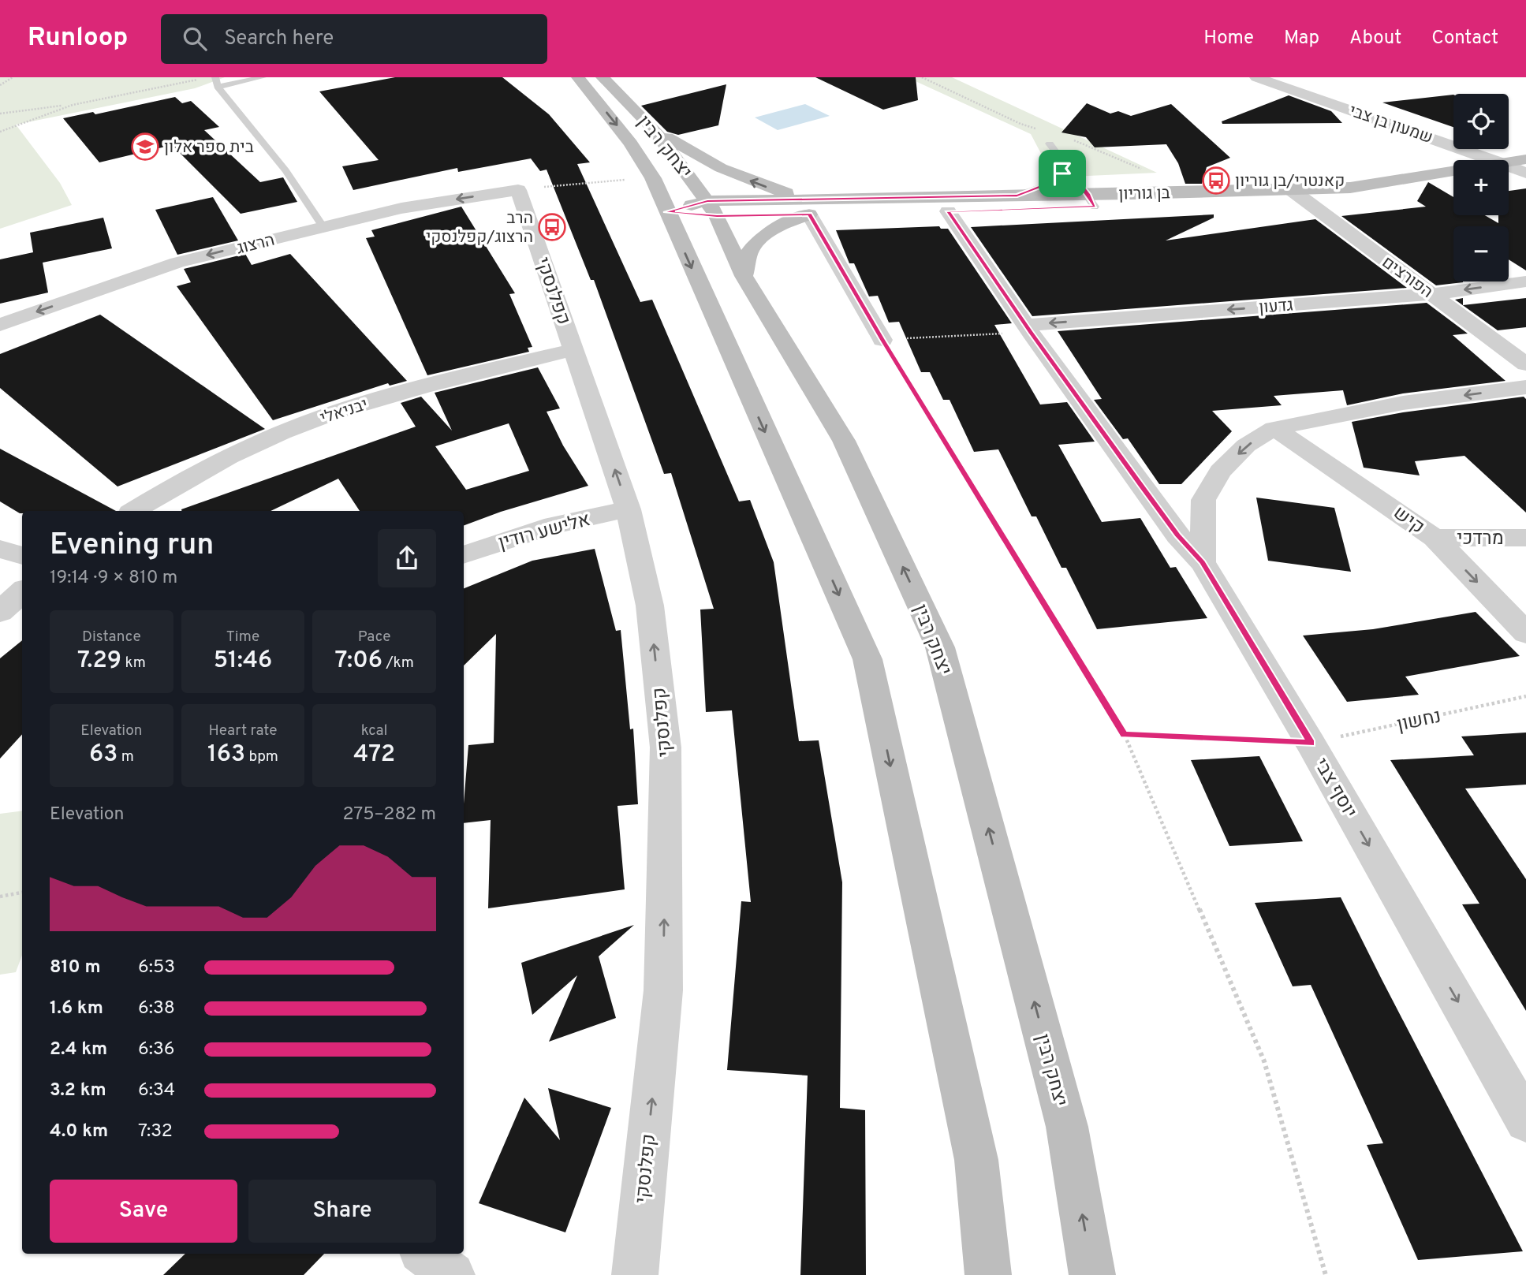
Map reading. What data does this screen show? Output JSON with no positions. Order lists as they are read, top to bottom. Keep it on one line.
{"streets":{"main road":["יצחק רבין","בן גוריון"],"street":["שמעון בן צבי","הרצוג","הפורצים","קפלנסקי","גדעון","יבניאלי","קיש","אלישע רודין","מרדכי","יוסף צבי"],"path":["נחשון"]},"crossings":[["יצחק רבין","בן גוריון"],["בן גוריון","הפורצים"],["בן גוריון","יוסף צבי"],["הרצוג","קפלנסקי"],["הפורצים","גדעון"],["קפלנסקי","יבניאלי"],["קפלנסקי","אלישע רודין"],["גדעון","יוסף צבי"],["קיש","מרדכי"],["נחשון","יוסף צבי"]],"one_way":["הרצוג","קפלנסקי","קיש","יוסף צבי"],"places":{"school or university":["בית ספר אלון"],"bus stop":["קאנטרי/בן גוריון","הרב הרצוג/קפלנסקי"]},"page":{"header":"Runloop","search":"Search here","nav":["Home","Map","About","Contact"],"map_buttons":["+","−"],"heading":["Evening run","19:14 · 9 × 810 m"],"stats":[["Distance","7.29 km"],["Time","51:46"],["Pace","7:06 /km"],["Elevation","63 m"],["Heart rate","163 bpm"],["kcal","472"]],"chart":["Elevation","275–282 m"],"list":[{"name":"810 m","note":"6:53"},{"name":"1.6 km","note":"6:38"},{"name":"2.4 km","note":"6:36"},{"name":"3.2 km","note":"6:34"},{"name":"4.0 km","note":"7:32"}],"buttons":["Save","Share"]}}
